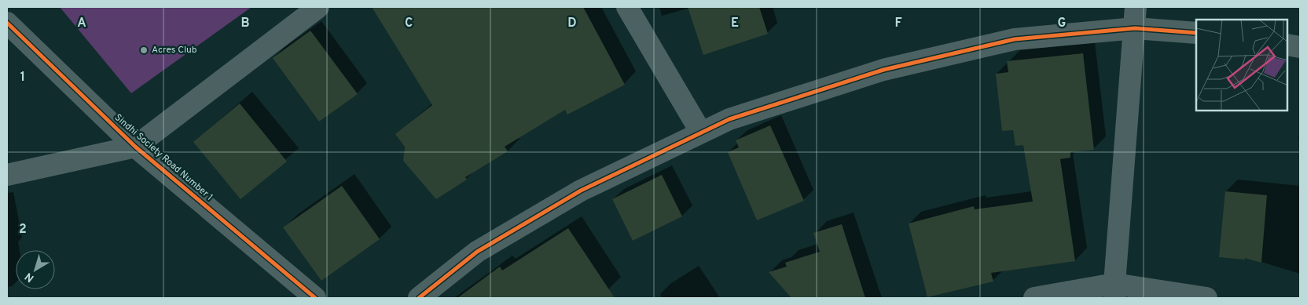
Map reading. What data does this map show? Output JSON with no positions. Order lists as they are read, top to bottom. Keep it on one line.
{"streets":{"street":["Sindhi Society Road Number 1"]},"places":["Acres Club"],"north":"bottom left","grid":{"columns":["A","B","C","D","E","F","G"],"rows":["1","2"]}}
